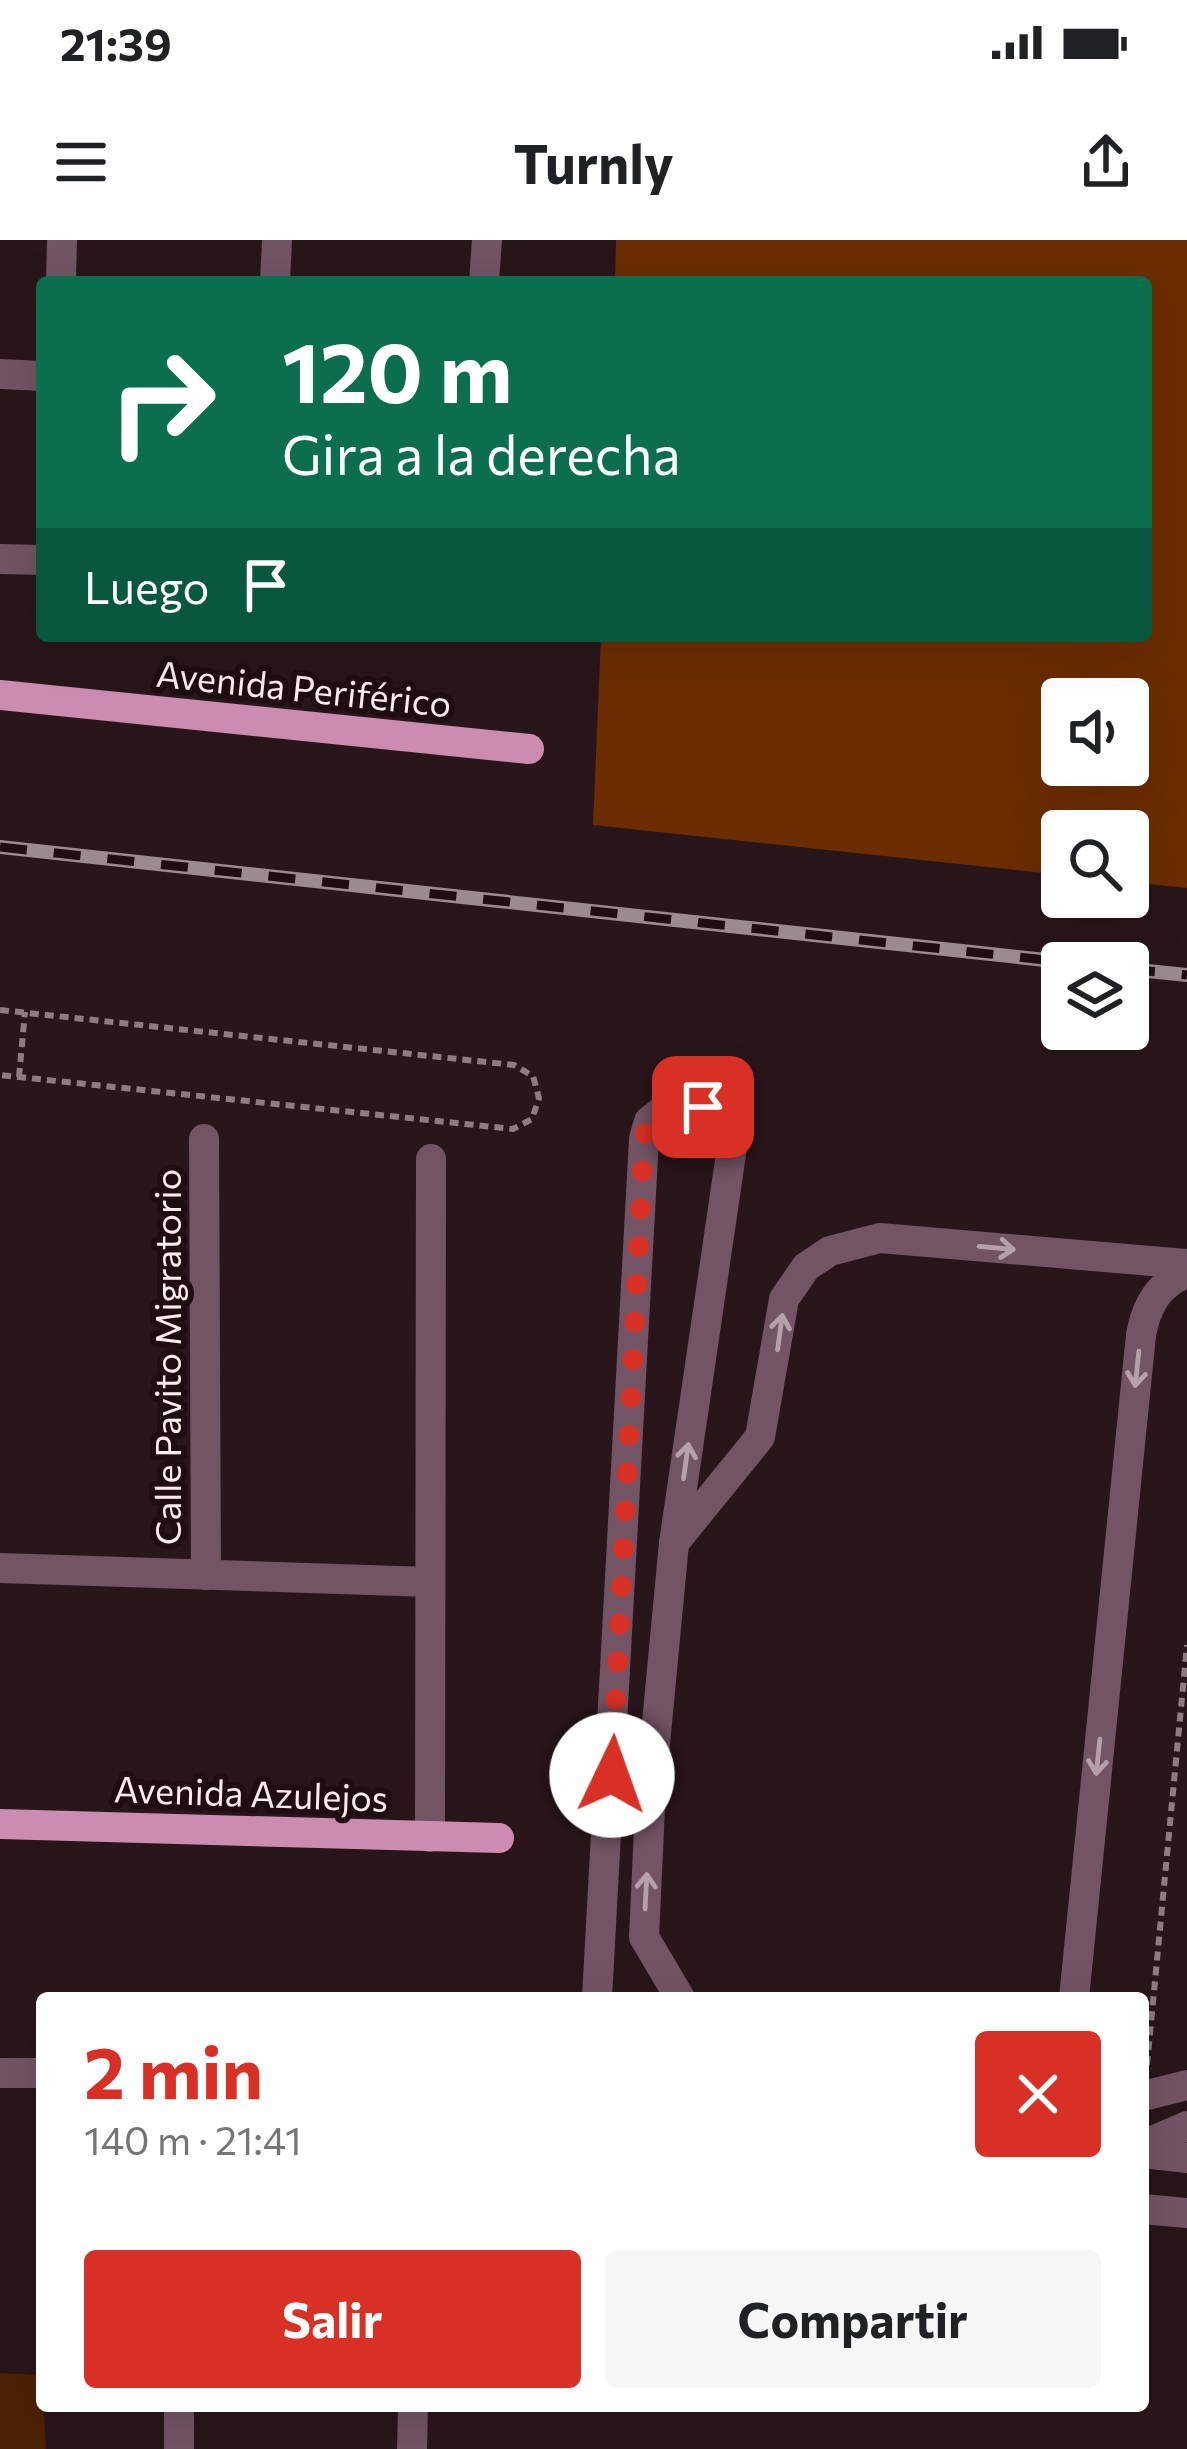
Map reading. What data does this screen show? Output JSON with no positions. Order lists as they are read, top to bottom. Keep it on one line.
{"streets":{"main road":["Avenida Periférico","Avenida Azulejos"],"street":["Calle Pavito Migratorio"]},"page":{"status":"21:39","header":"Turnly","turn":["120 m","Gira a la derecha"],"then":"Luego","heading":["2 min","140 m · 21:41"],"buttons":["Salir","Compartir"]}}
